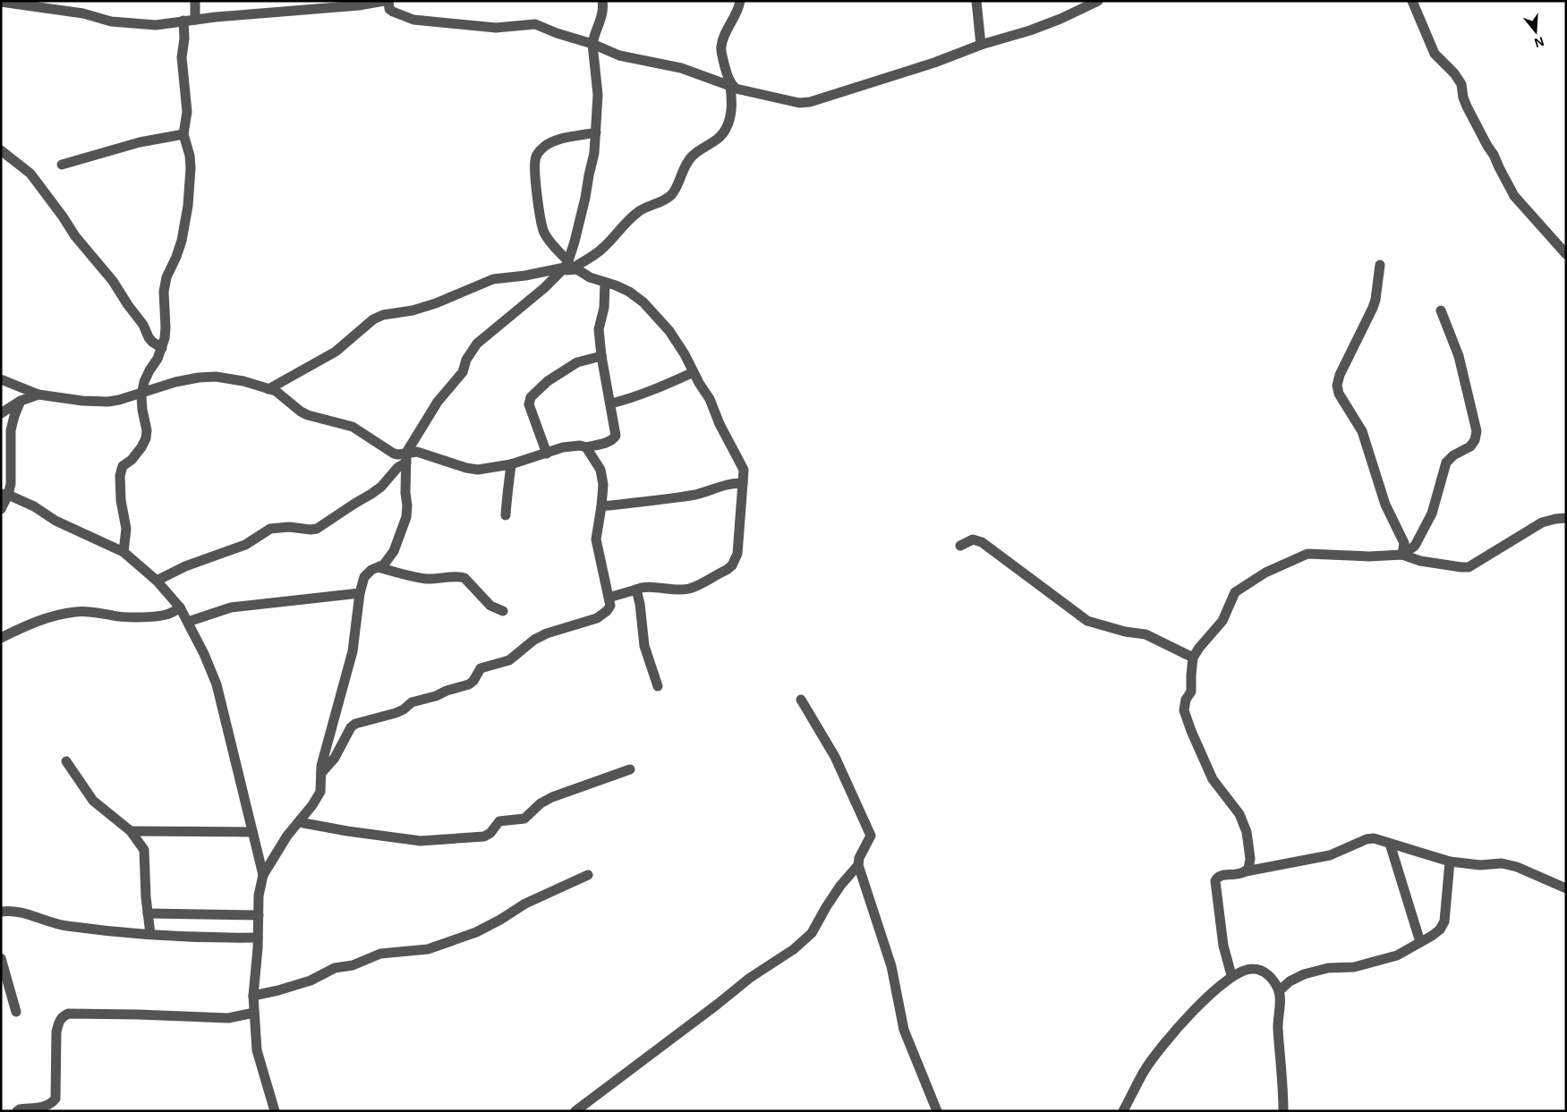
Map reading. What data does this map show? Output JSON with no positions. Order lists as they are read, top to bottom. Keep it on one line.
{"north":"bottom"}
